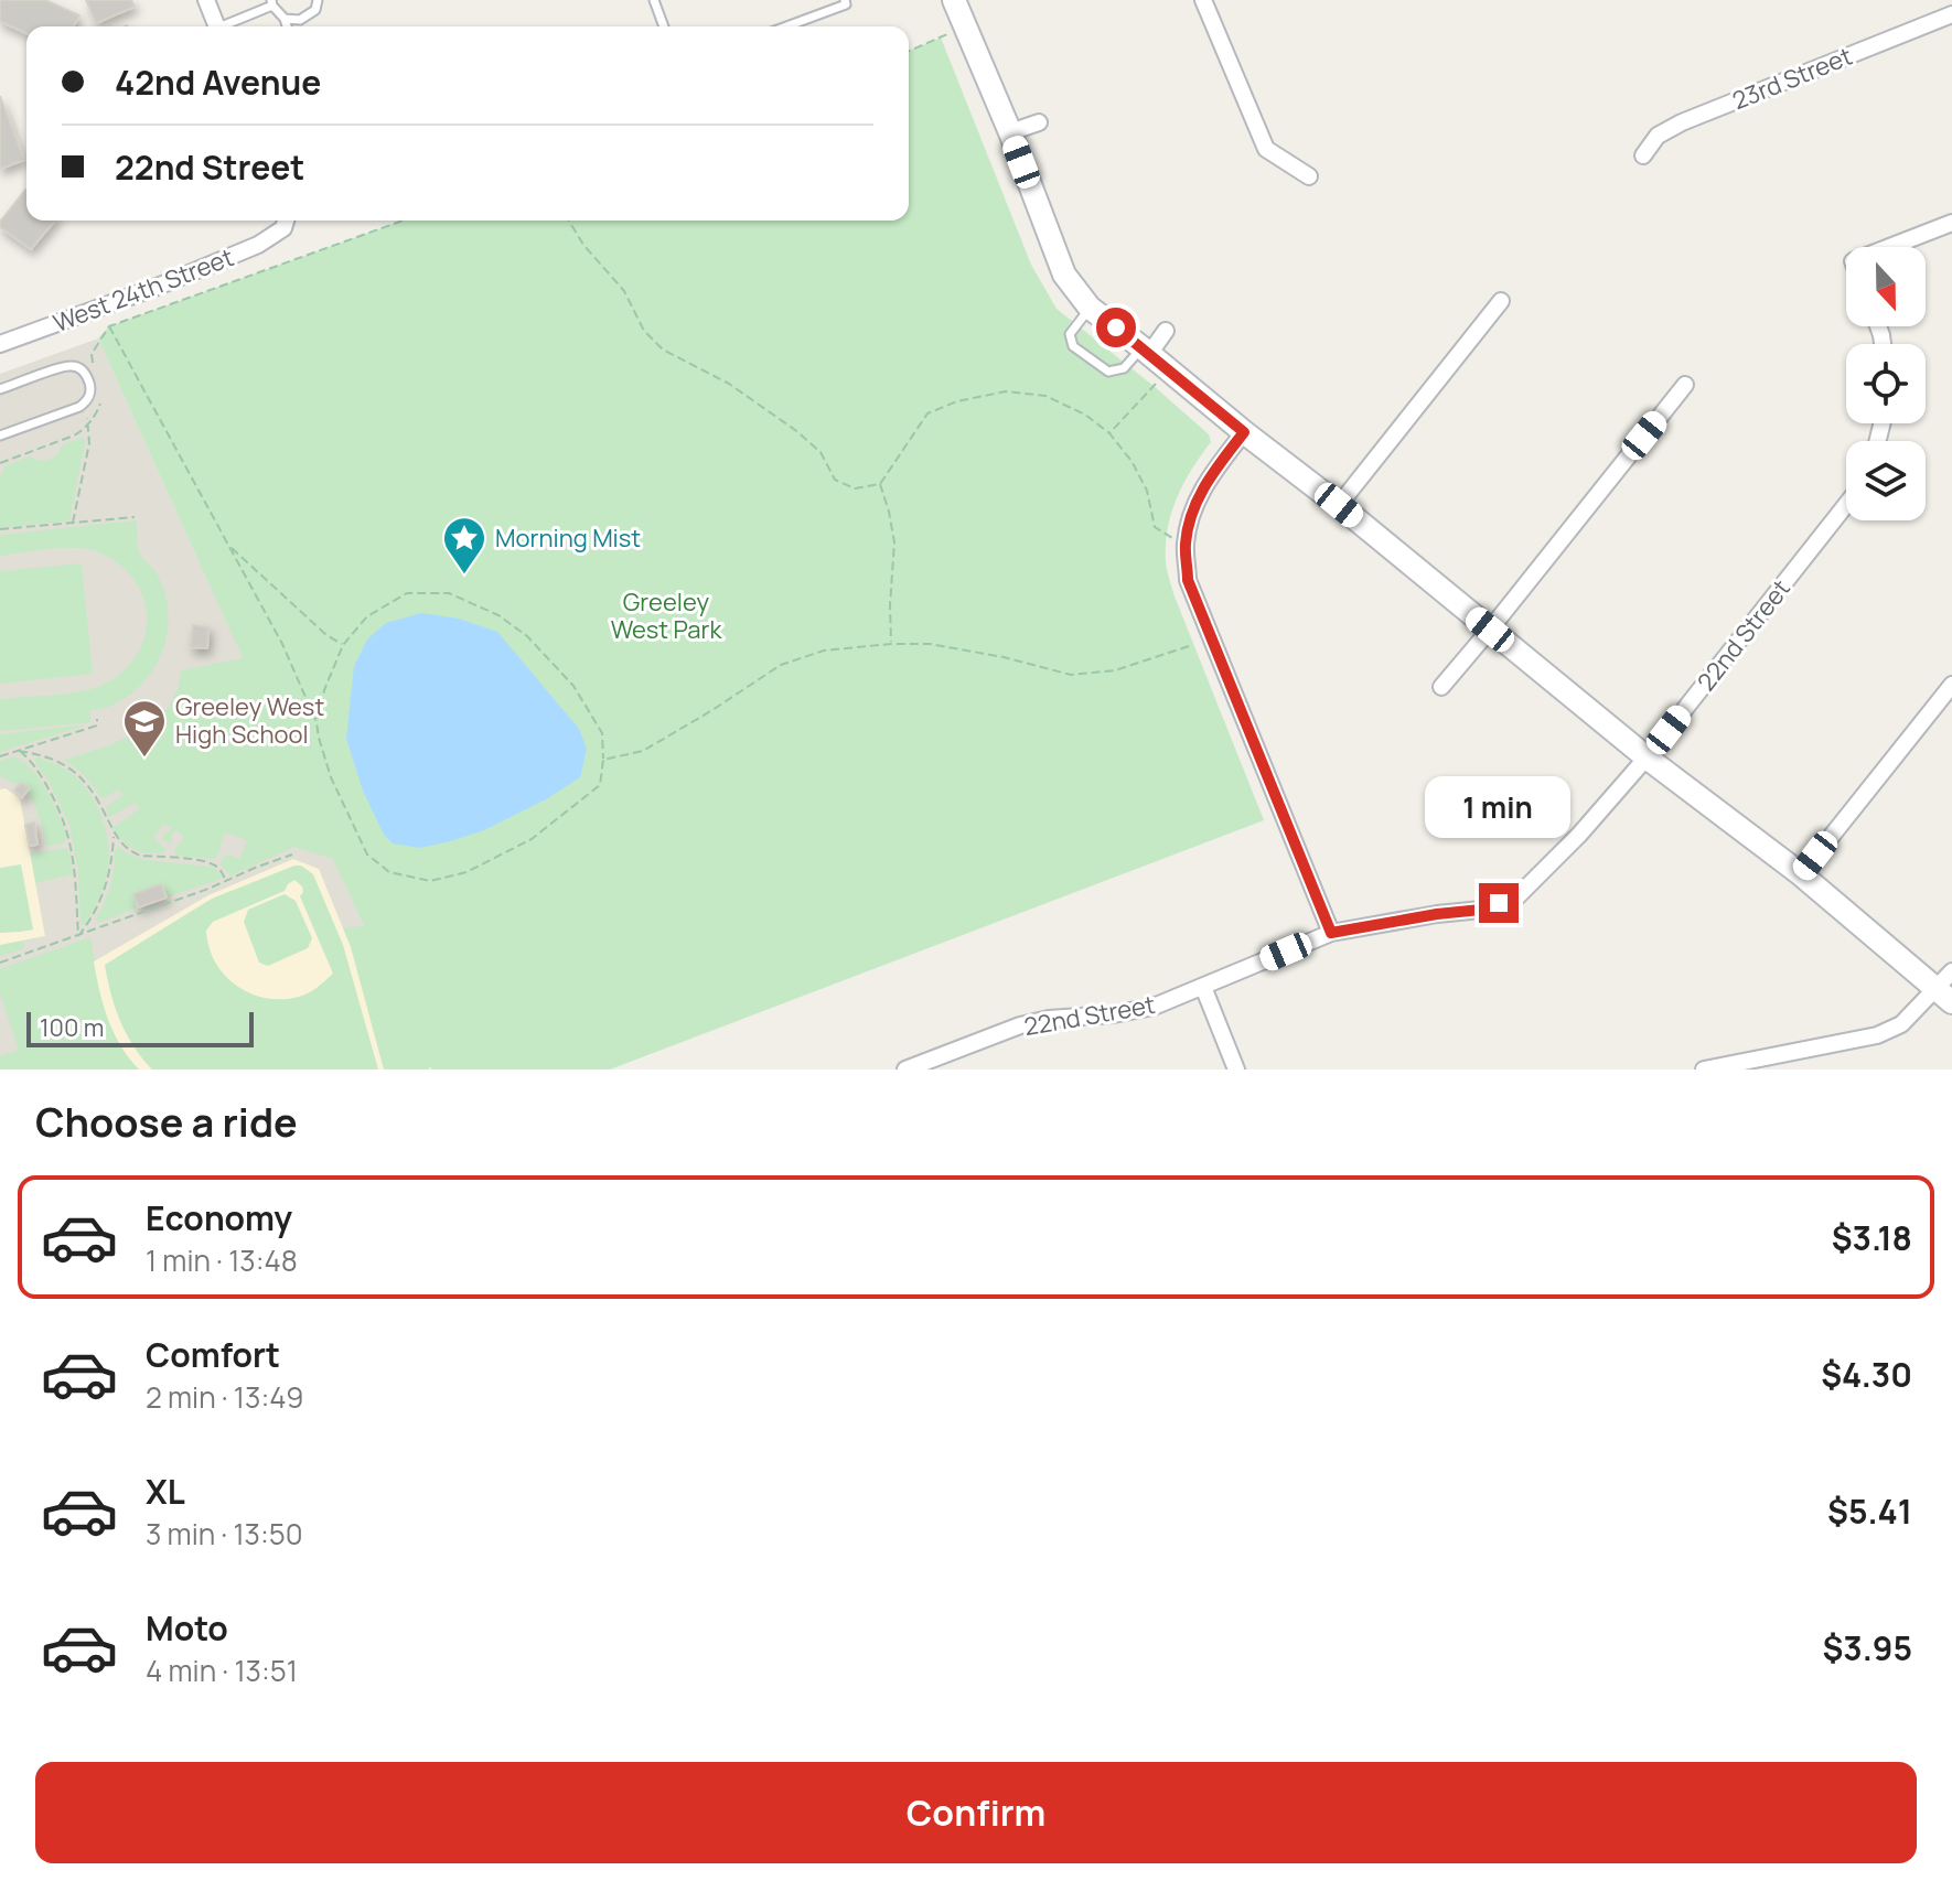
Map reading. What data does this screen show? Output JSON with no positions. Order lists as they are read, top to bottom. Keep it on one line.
{"streets":{"street":["23rd Street","West 24th Street","22nd Street"]},"parks":["Greeley West Park"],"places":{"place":["Morning Mist"],"school or university":["Greeley West High School"]},"scale_bar":"100 m","north":"bottom","page":{"banner":["42nd Avenue","22nd Street"],"bubble":"1 min","scale":"100 m","heading":"Choose a ride","list":[{"name":"Economy","note":"1 min · 13:48","value":"$3.18"},{"name":"Comfort","note":"2 min · 13:49","value":"$4.30"},{"name":"XL","note":"3 min · 13:50","value":"$5.41"},{"name":"Moto","note":"4 min · 13:51","value":"$3.95"}],"buttons":"Confirm"}}
